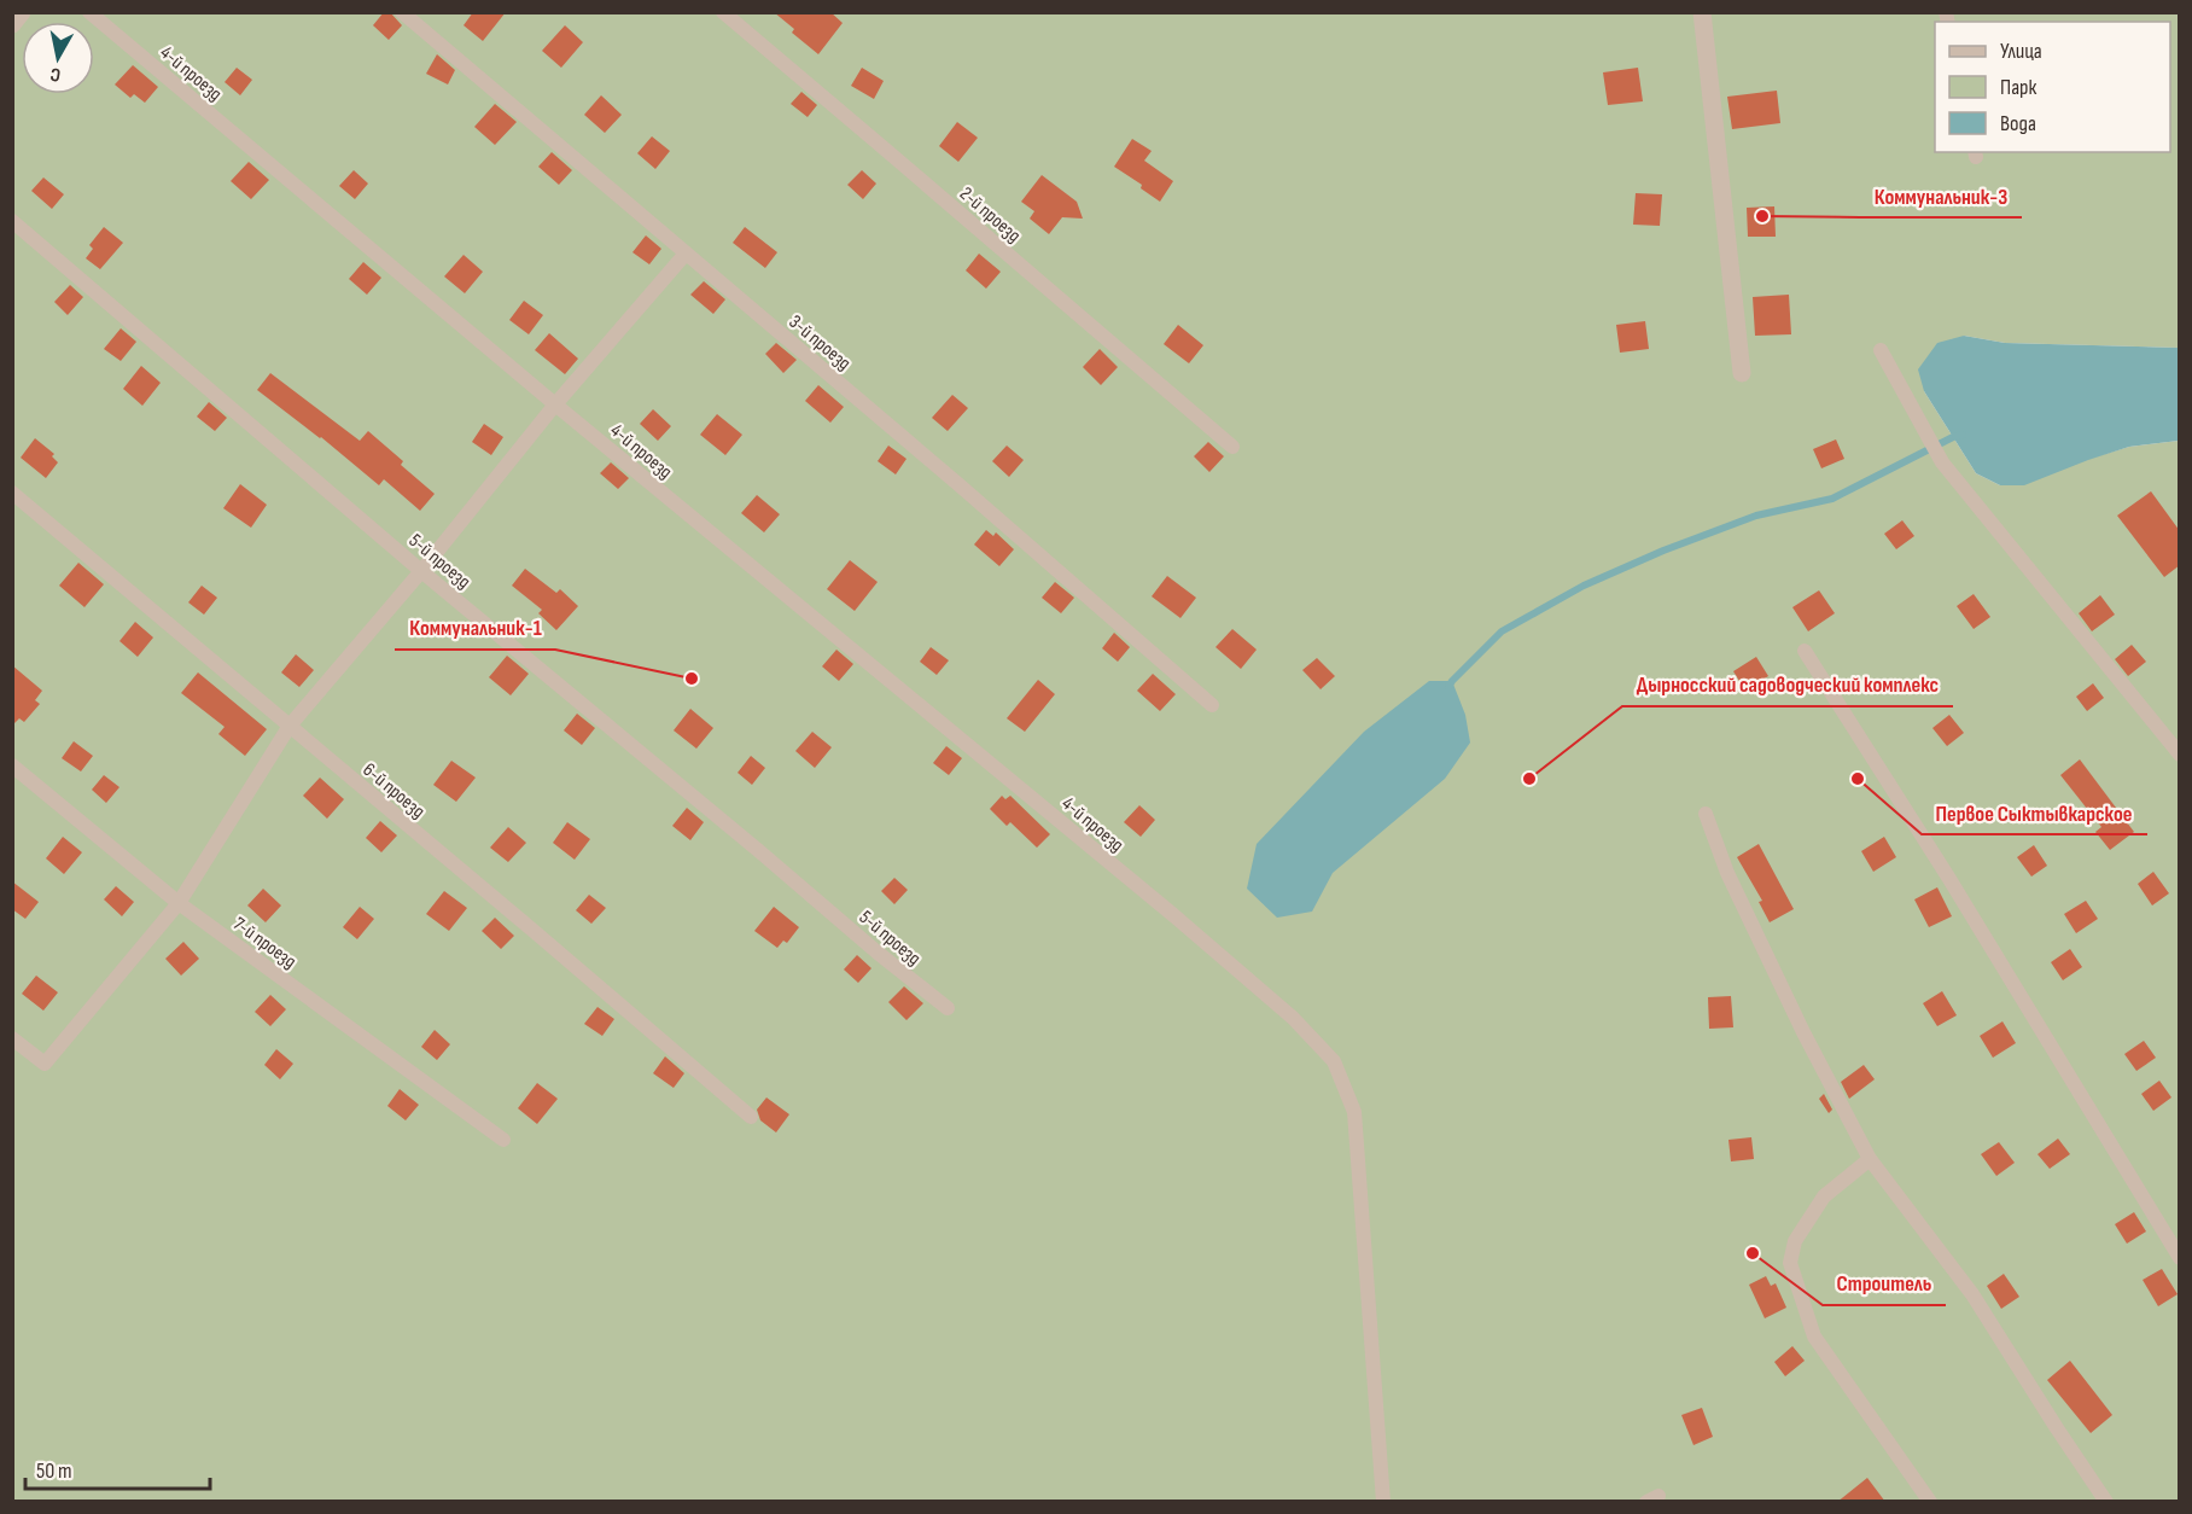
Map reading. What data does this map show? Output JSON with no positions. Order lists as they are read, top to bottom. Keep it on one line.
{"streets":{"lane":["4-й проезд","2-й проезд","3-й проезд","5-й проезд","6-й проезд","7-й проезд"]},"places":["Коммунальник-3","Коммунальник-1","Дырносский садоводческий комплекс","Первое Сыктывкарское","Строитель"],"legend":["Улица","Парк","Вода"],"scale_bar":"50 m","north":"bottom"}
